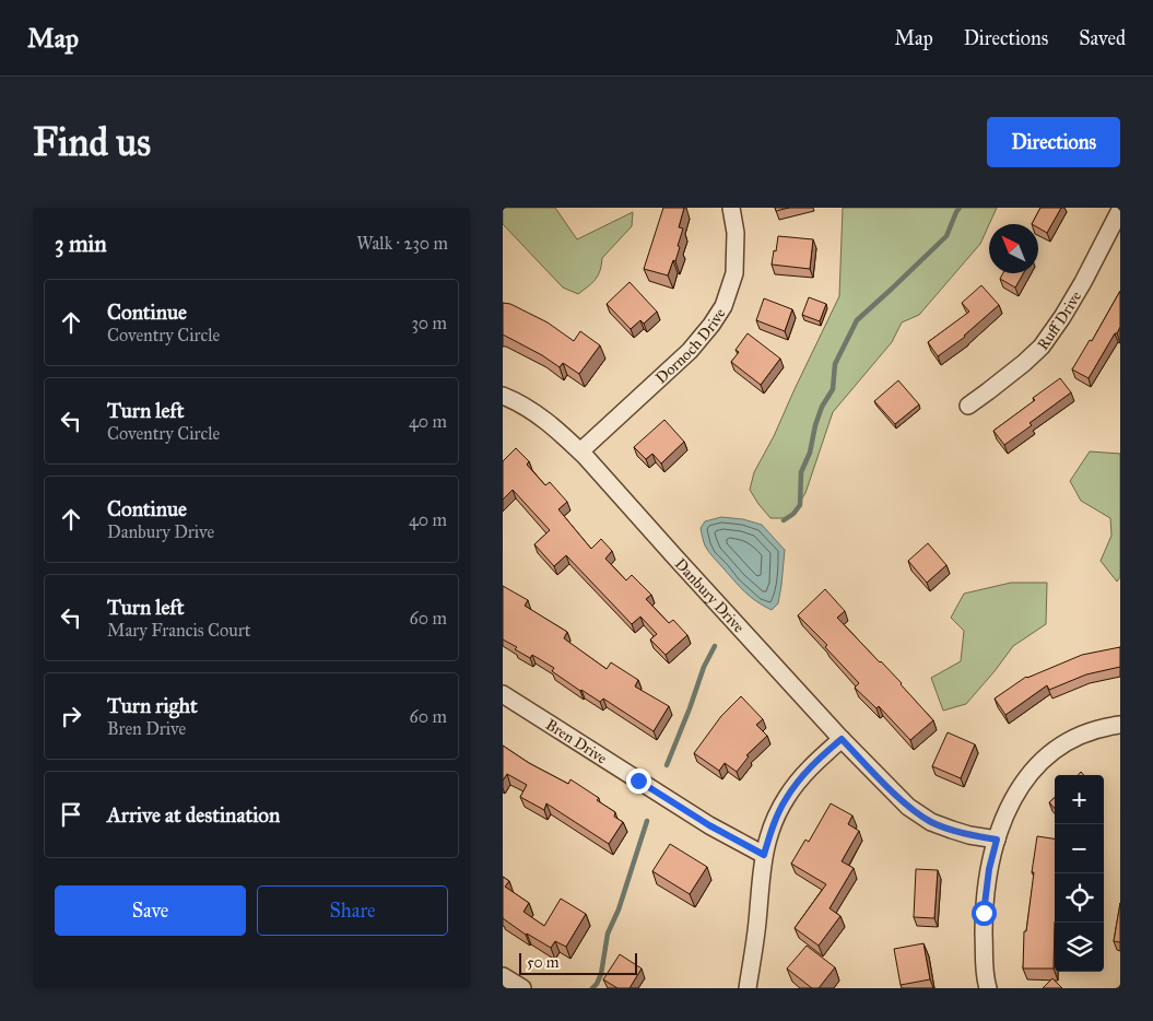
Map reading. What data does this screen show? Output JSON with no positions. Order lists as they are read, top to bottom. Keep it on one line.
{"streets":{"street":["Ruff Drive","Dornoch Drive","Danbury Drive","Bren Drive"]},"crossings":[["Dornoch Drive","Danbury Drive"]],"scale_bar":"50 m","north":"top left","page":{"header":"Map","nav":["Map","Directions","Saved"],"buttons":["Directions",["Save","Share"]],"title":"Find us","heading":["3 min","Walk · 230 m"],"list":[["Continue","Coventry Circle","30 m"],["Turn left","Coventry Circle","40 m"],["Continue","Danbury Drive","40 m"],["Turn left","Mary Francis Court","60 m"],["Turn right","Bren Drive","60 m"],"Arrive at destination"],"map_buttons":["+","−"],"scale":"50 m"}}
